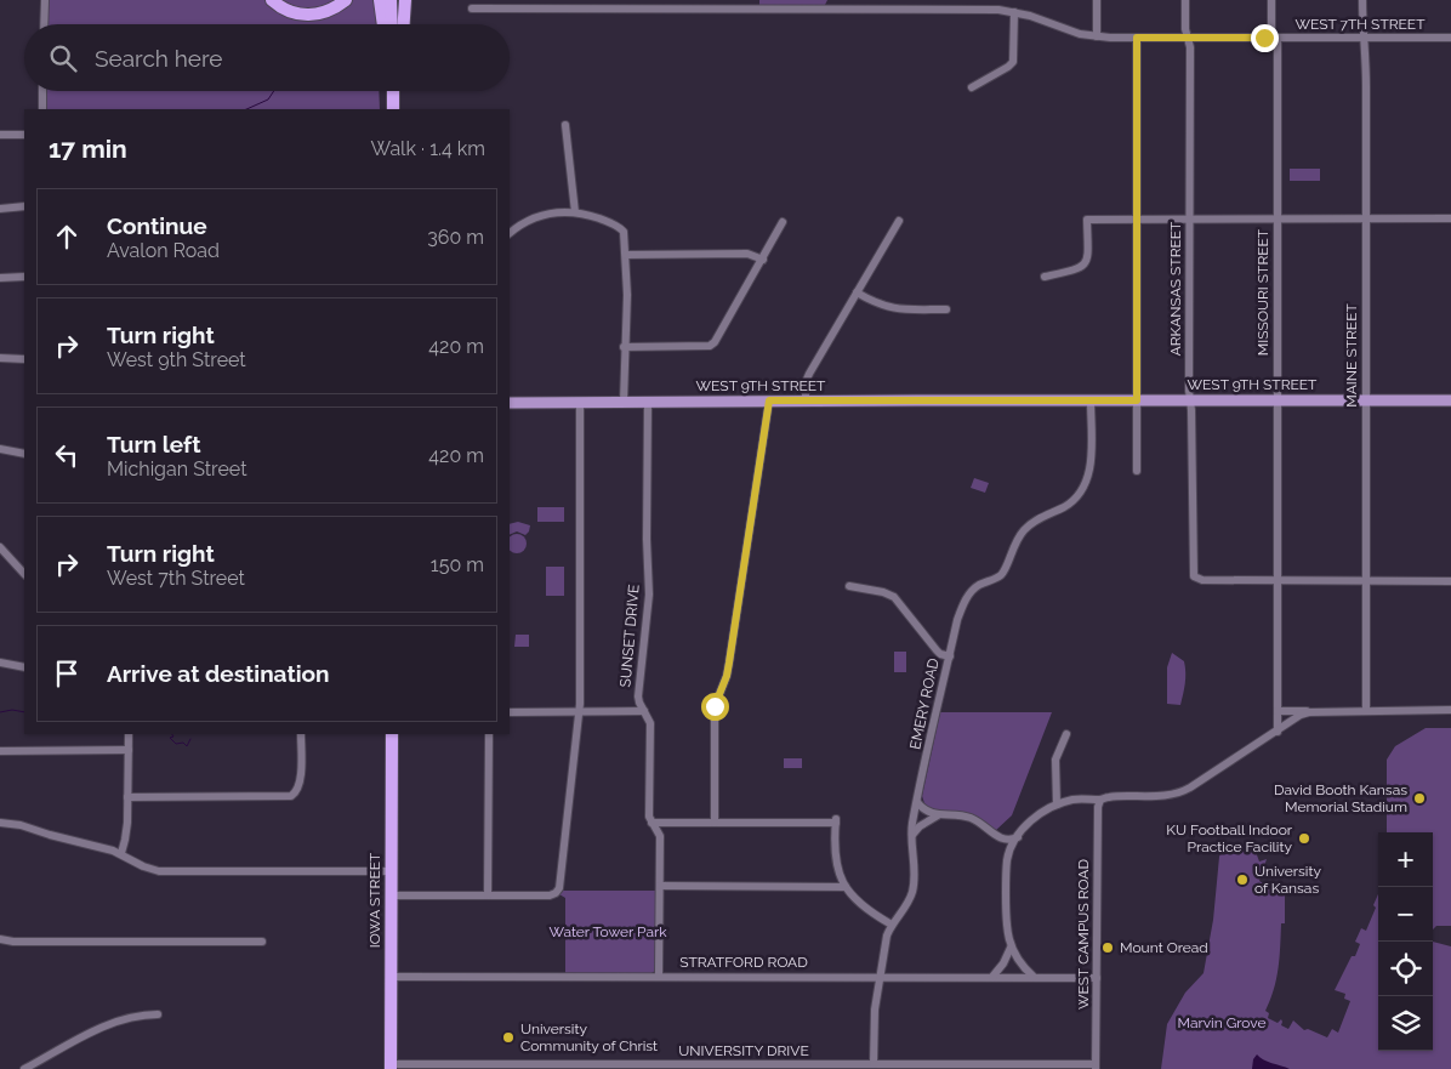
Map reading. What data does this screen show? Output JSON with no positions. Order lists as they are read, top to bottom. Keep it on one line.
{"streets":{"highway":["IOWA STREET"],"main road":["WEST 9TH STREET"],"street":["WEST 7TH STREET","ARKANSAS STREET","MISSOURI STREET","MAINE STREET","SUNSET DRIVE","EMERY ROAD","WEST CAMPUS ROAD","STRATFORD ROAD","UNIVERSITY DRIVE"]},"crossings":[["WEST 7TH STREET","ARKANSAS STREET"],["WEST 7TH STREET","MISSOURI STREET"],["WEST 7TH STREET","MAINE STREET"],["ARKANSAS STREET","MISSOURI STREET"],["ARKANSAS STREET","WEST 9TH STREET"],["MISSOURI STREET","WEST 9TH STREET"],["MAINE STREET","WEST 9TH STREET"],["WEST 9TH STREET","SUNSET DRIVE"],["WEST 9TH STREET","EMERY ROAD"],["SUNSET DRIVE","STRATFORD ROAD"],["EMERY ROAD","STRATFORD ROAD"],["EMERY ROAD","UNIVERSITY DRIVE"],["IOWA STREET","STRATFORD ROAD"],["IOWA STREET","UNIVERSITY DRIVE"],["WEST CAMPUS ROAD","STRATFORD ROAD"],["WEST CAMPUS ROAD","UNIVERSITY DRIVE"]],"parks":["Water Tower Park","Marvin Grove"],"places":["David Booth Kansas Memorial Stadium","KU Football Indoor Practice Facility","University of Kansas","Mount Oread","University Community of Christ"],"page":{"search":"Search here","heading":["17 min","Walk · 1.4 km"],"list":[["Continue","Avalon Road","360 m"],["Turn right","West 9th Street","420 m"],["Turn left","Michigan Street","420 m"],["Turn right","West 7th Street","150 m"],"Arrive at destination"],"map_buttons":["+","−"]}}
